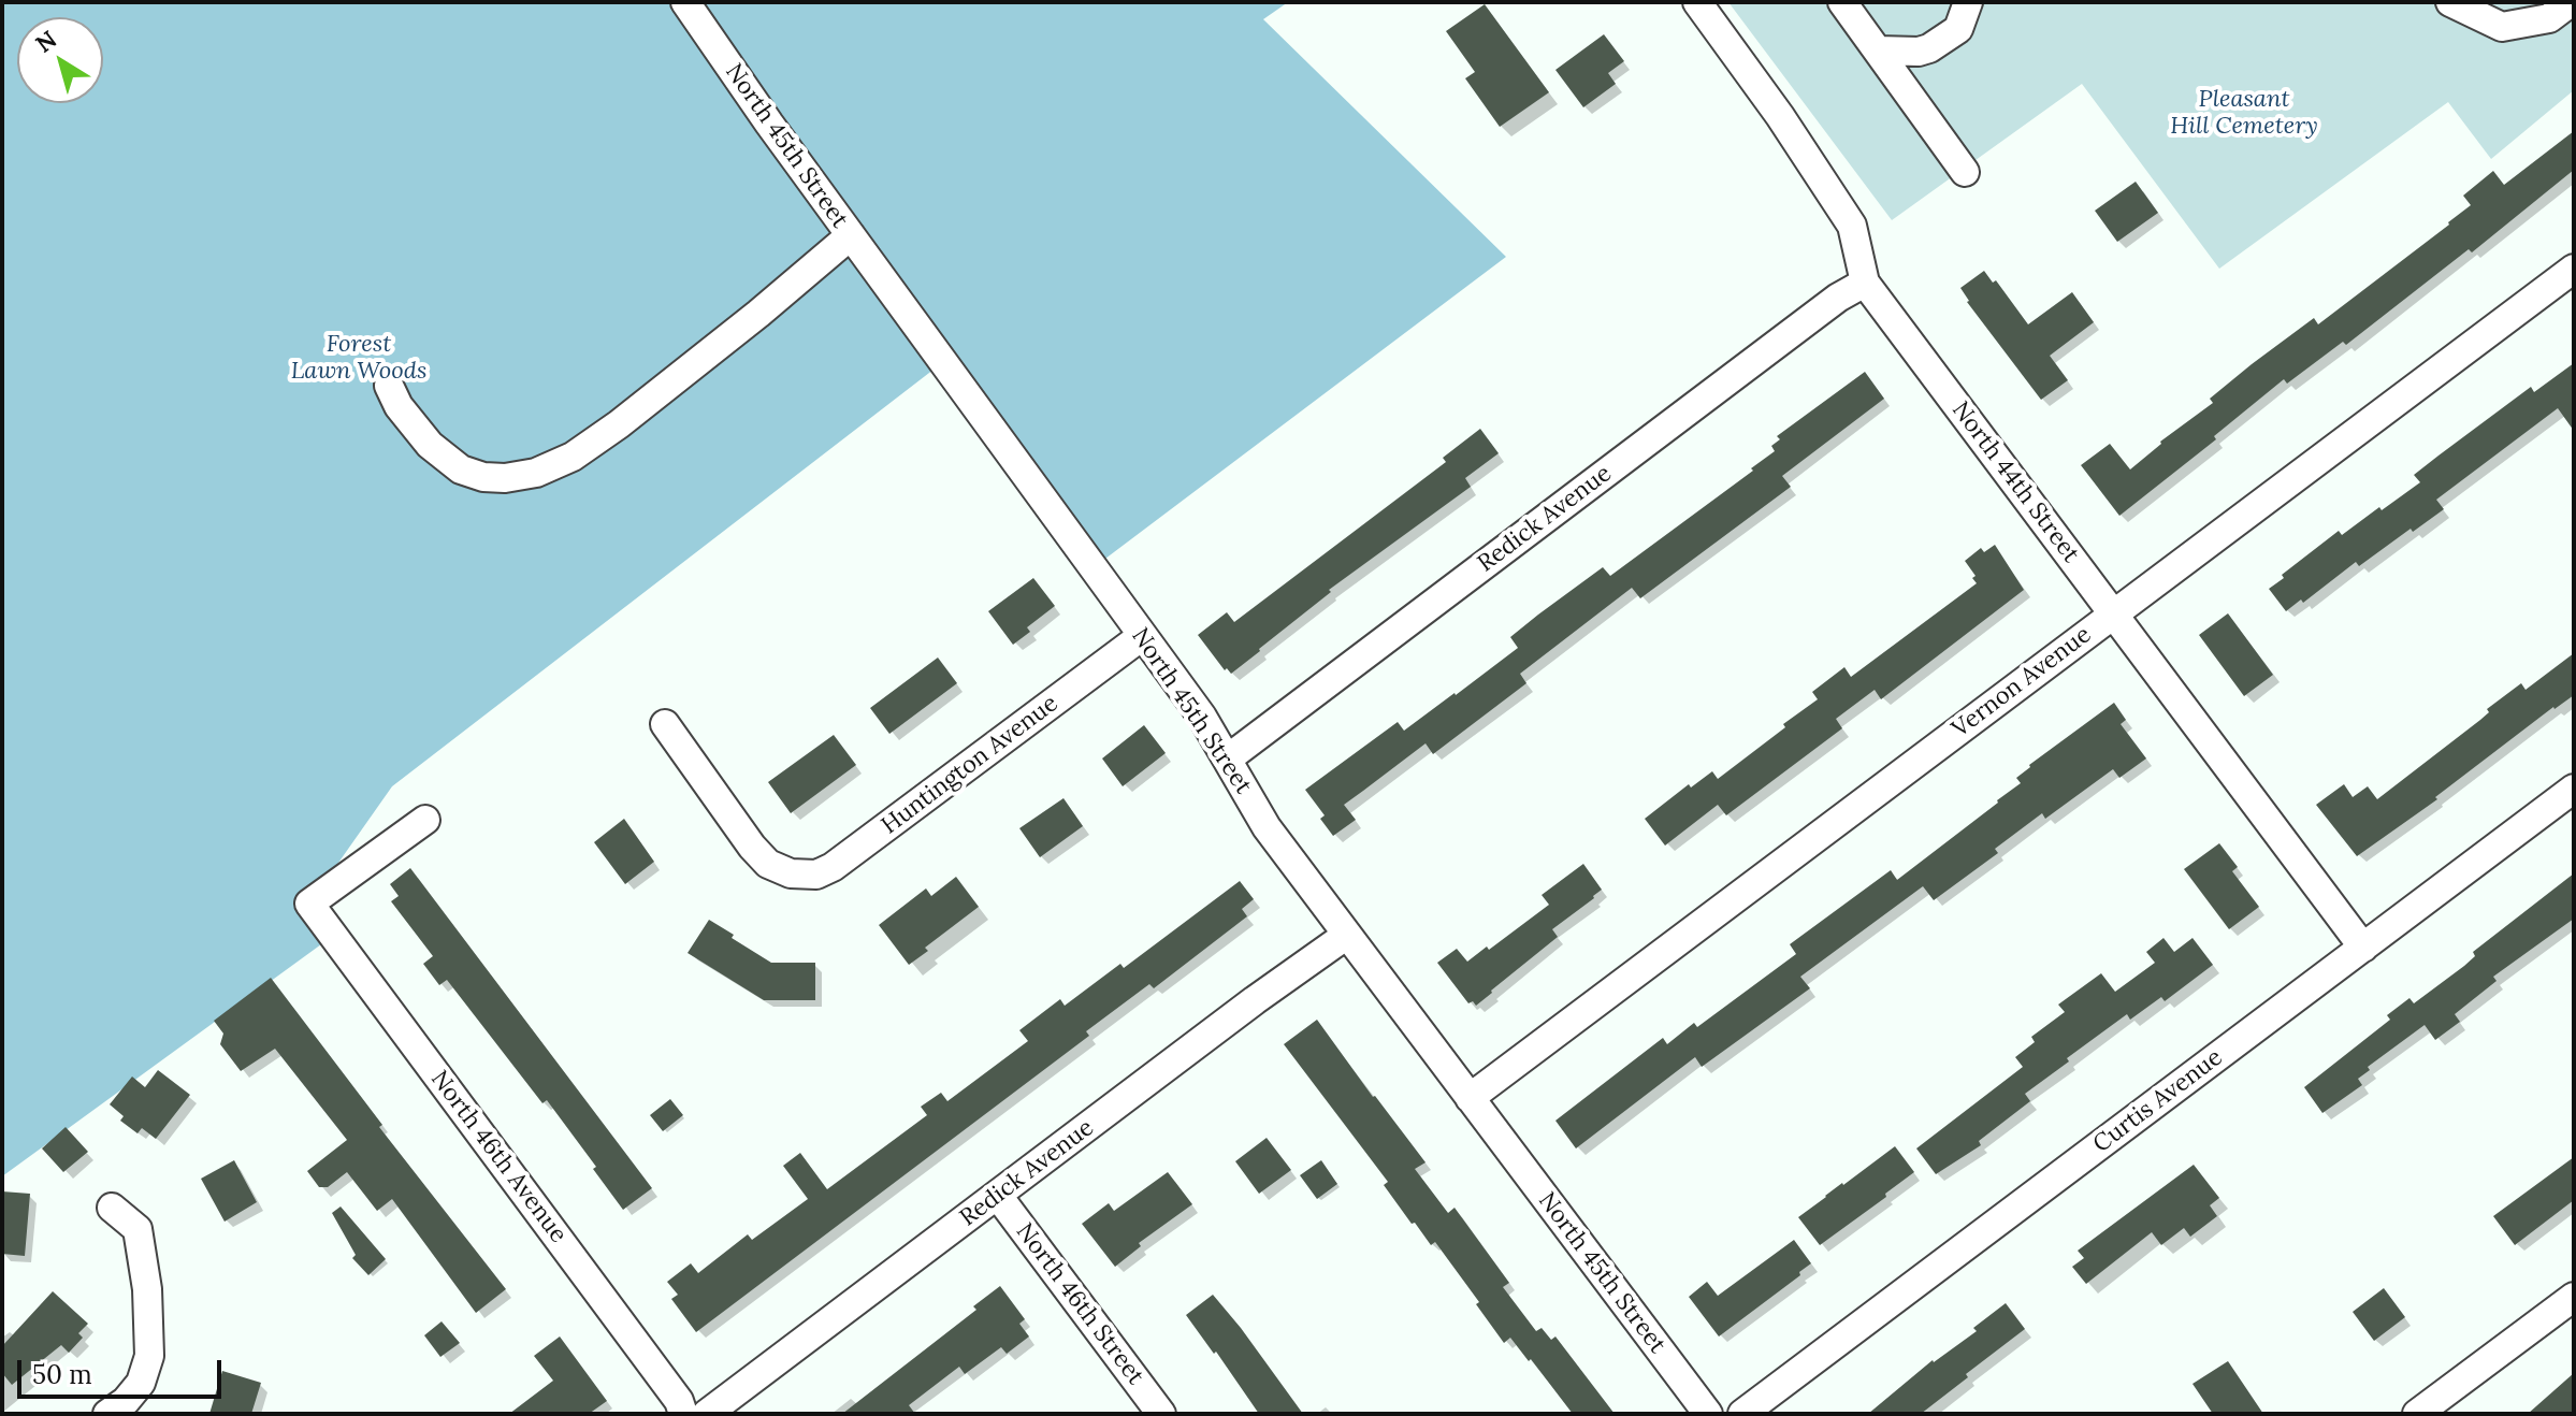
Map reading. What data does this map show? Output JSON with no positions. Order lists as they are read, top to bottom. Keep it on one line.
{"streets":{"street":["North 45th Street","North 44th Street","Redick Avenue","Vernon Avenue","Huntington Avenue","Curtis Avenue","North 46th Avenue","North 46th Street"]},"crossings":[["North 45th Street","Redick Avenue"],["North 45th Street","Vernon Avenue"],["North 45th Street","Huntington Avenue"],["North 44th Street","Redick Avenue"],["North 44th Street","Vernon Avenue"],["North 44th Street","Curtis Avenue"],["Redick Avenue","North 46th Street"]],"parks":["Pleasant Hill Cemetery","Forest Lawn Woods"],"scale_bar":"50 m","north":"top left"}
